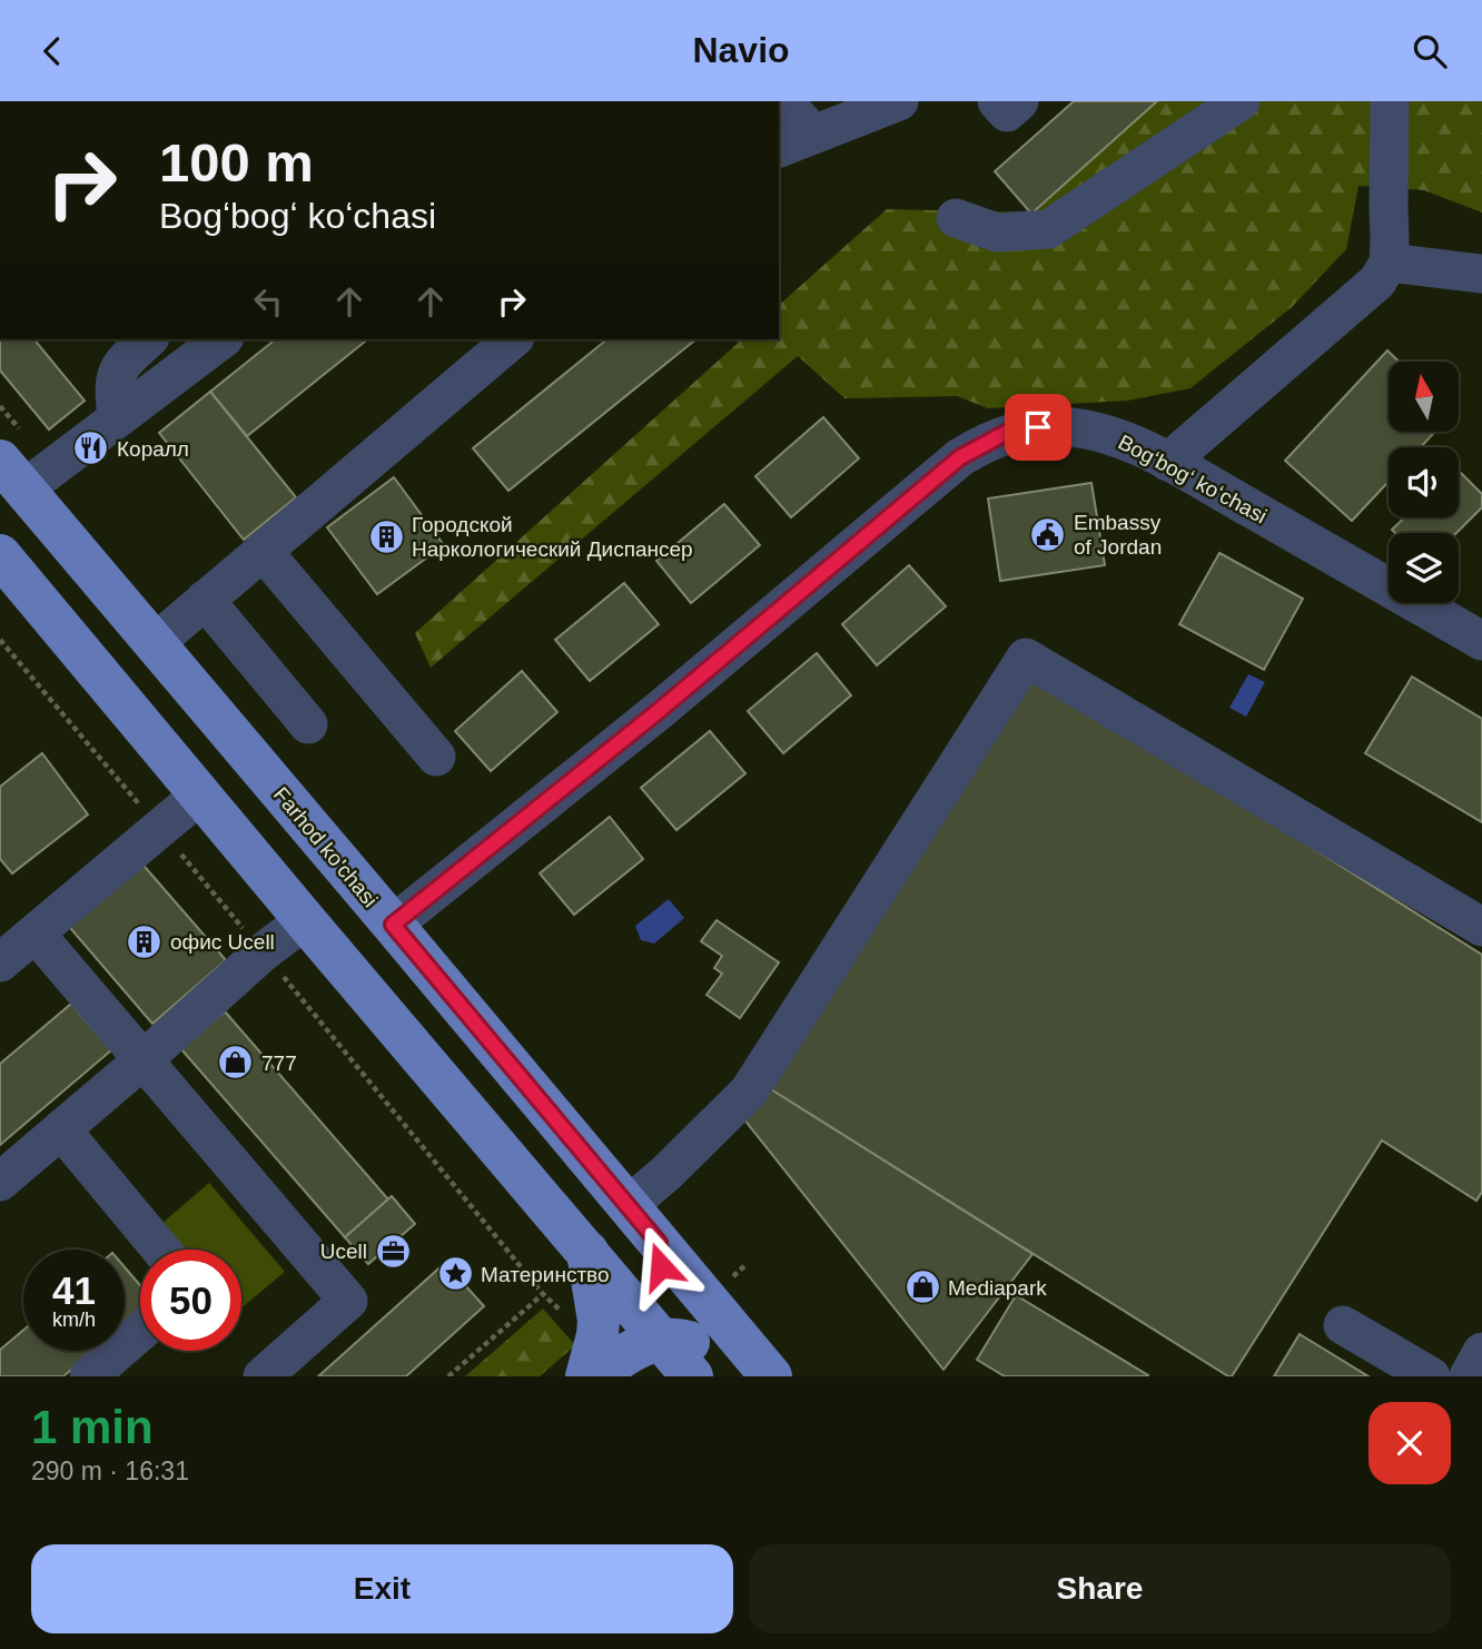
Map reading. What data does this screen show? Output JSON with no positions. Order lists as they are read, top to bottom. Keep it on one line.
{"streets":{"main road":["Farhod ko'chasi"],"lane":["Bogʻbogʻ koʻchasi"]},"crossings":[["Bogʻbogʻ koʻchasi","Farhod ko'chasi"]],"places":{"restaurant":["Коралл"],"public building":["Embassy of Jordan"],"building":["Городской Наркологический Диспансер","офис Ucell"],"shop":["777","Mediapark"],"office":["Ucell"],"place":["Материнство"]},"north":"top","page":{"header":"Navio","turn":["100 m","Bogʻbogʻ koʻchasi"],"speed":"41 km/h","limit":"50","heading":["1 min","290 m · 16:31"],"buttons":["Exit","Share"]}}
